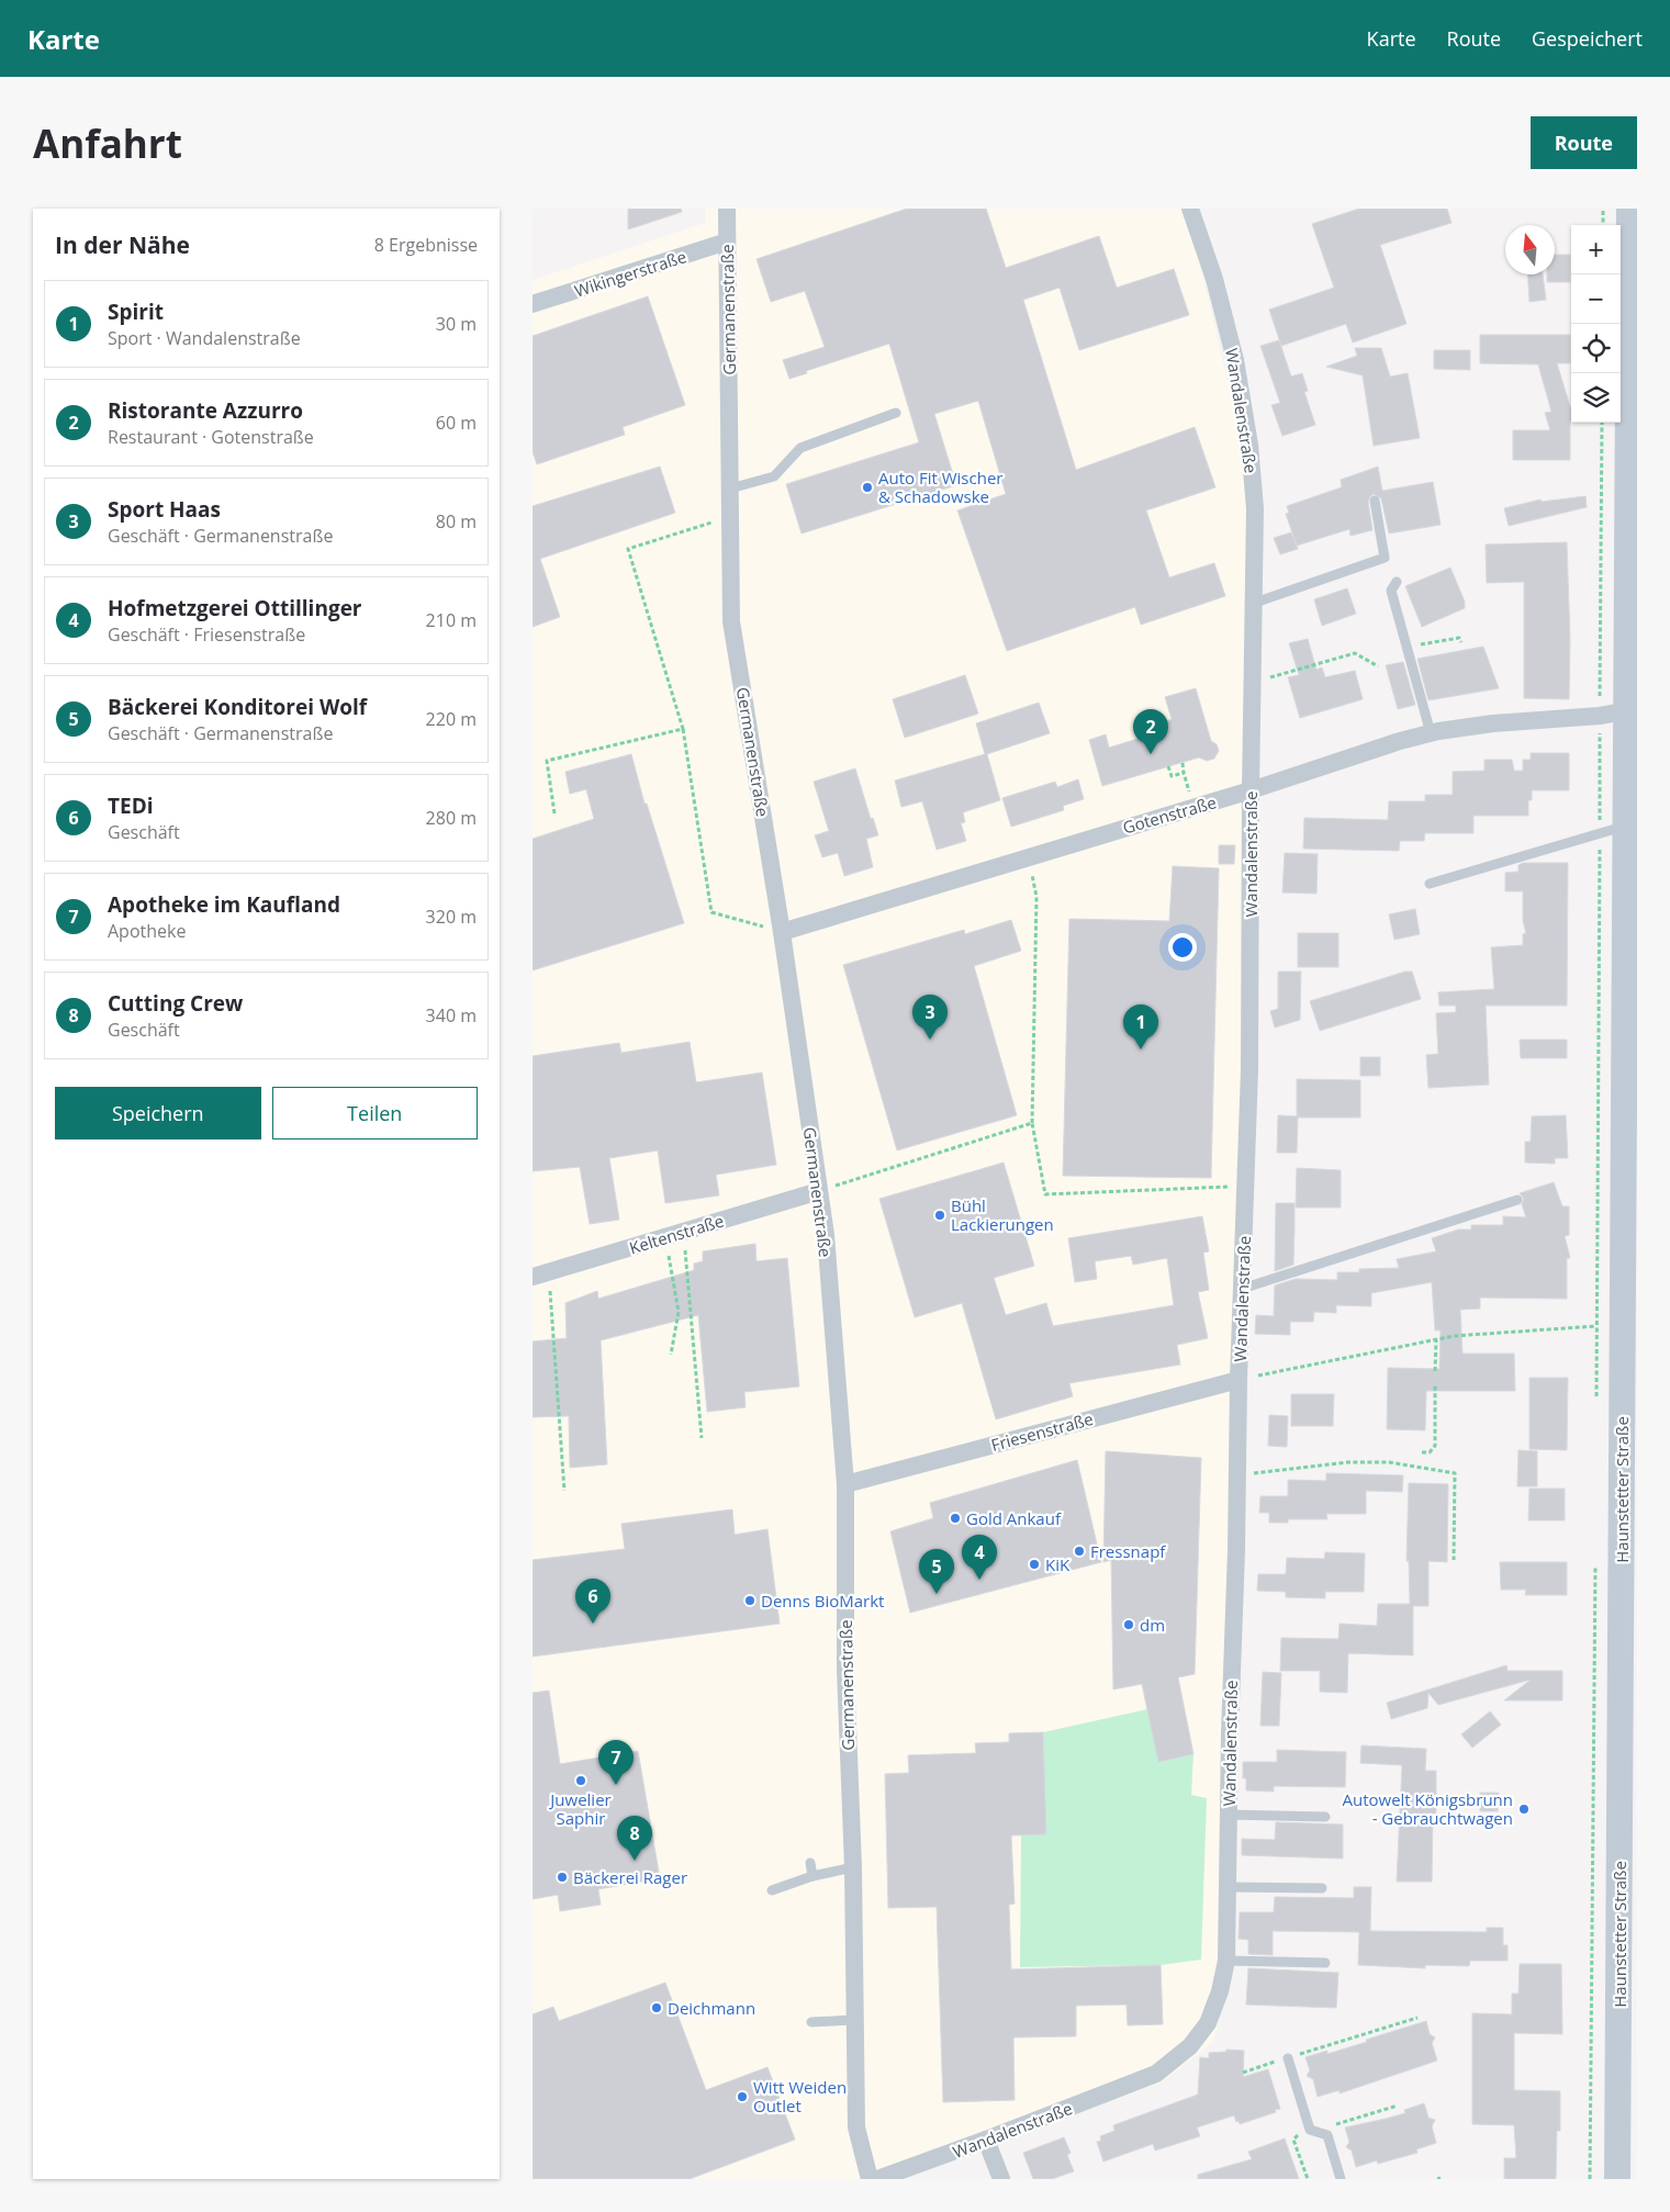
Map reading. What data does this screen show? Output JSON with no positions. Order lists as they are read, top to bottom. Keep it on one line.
{"streets":{"main road":["Haunstetter Straße"],"street":["Wikingerstraße","Germanenstraße","Wandalenstraße","Gotenstraße","Keltenstraße","Friesenstraße"]},"crossings":[["Wikingerstraße","Germanenstraße"],["Germanenstraße","Gotenstraße"],["Germanenstraße","Keltenstraße"],["Germanenstraße","Friesenstraße"],["Wandalenstraße","Gotenstraße"],["Wandalenstraße","Friesenstraße"],["Gotenstraße","Haunstetter Straße"]],"places":["Auto Fit Wischer & Schadowske","Bühl Lackierungen","Gold Ankauf","Fressnapf","KiK","Denns BioMarkt","dm","Juwelier Saphir","Autowelt Königsbrunn - Gebrauchtwagen","Bäckerei Rager","Deichmann","Witt Weiden Outlet"],"north":"top","page":{"header":"Karte","nav":["Karte","Route","Gespeichert"],"buttons":["Route",["Speichern","Teilen"]],"title":"Anfahrt","heading":["In der Nähe","8 Ergebnisse"],"map_buttons":["+","−"],"list":[{"mark":"1","name":"Spirit","note":"Sport · Wandalenstraße","value":"30 m"},{"mark":"2","name":"Ristorante Azzurro","note":"Restaurant · Gotenstraße","value":"60 m"},{"mark":"3","name":"Sport Haas","note":"Geschäft · Germanenstraße","value":"80 m"},{"mark":"4","name":"Hofmetzgerei Ottillinger","note":"Geschäft · Friesenstraße","value":"210 m"},{"mark":"5","name":"Bäckerei Konditorei Wolf","note":"Geschäft · Germanenstraße","value":"220 m"},{"mark":"6","name":"TEDi","note":"Geschäft","value":"280 m"},{"mark":"7","name":"Apotheke im Kaufland","note":"Apotheke","value":"320 m"},{"mark":"8","name":"Cutting Crew","note":"Geschäft","value":"340 m"}],"pins":["2","3","1","4","5","6","7","8"]}}
